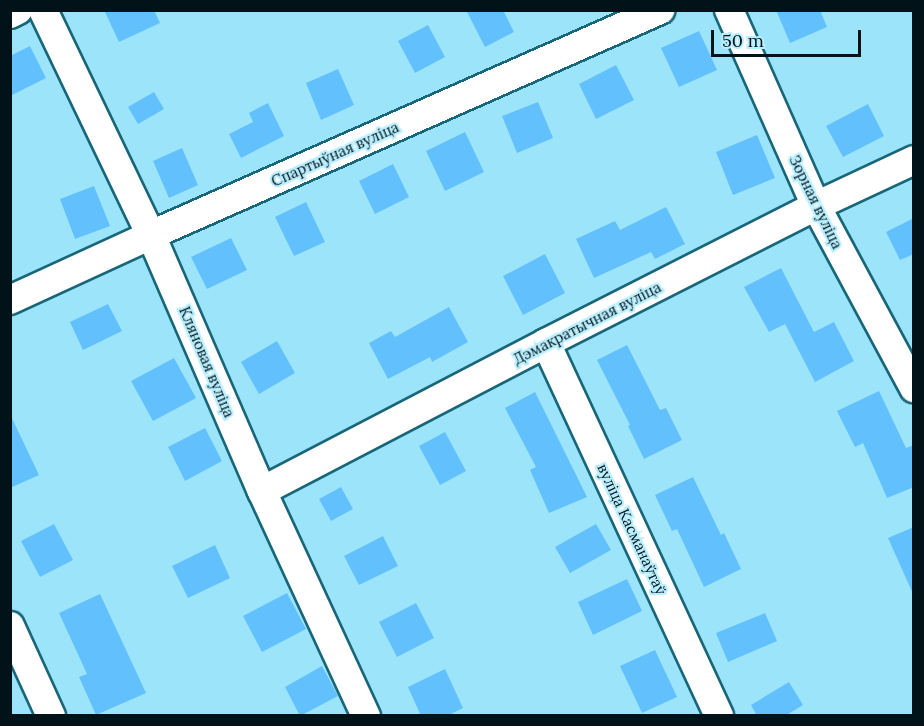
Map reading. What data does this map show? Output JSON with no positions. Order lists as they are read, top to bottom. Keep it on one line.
{"streets":{"street":["Спартыўная вуліца","Зорная вуліца","Дэмакратычная вуліца","Кляновая вуліца","вуліца Касманаўтаў"]},"crossings":[["Спартыўная вуліца","Кляновая вуліца"],["Зорная вуліца","Дэмакратычная вуліца"],["Дэмакратычная вуліца","Кляновая вуліца"],["Дэмакратычная вуліца","вуліца Касманаўтаў"]],"scale_bar":"50 m"}
